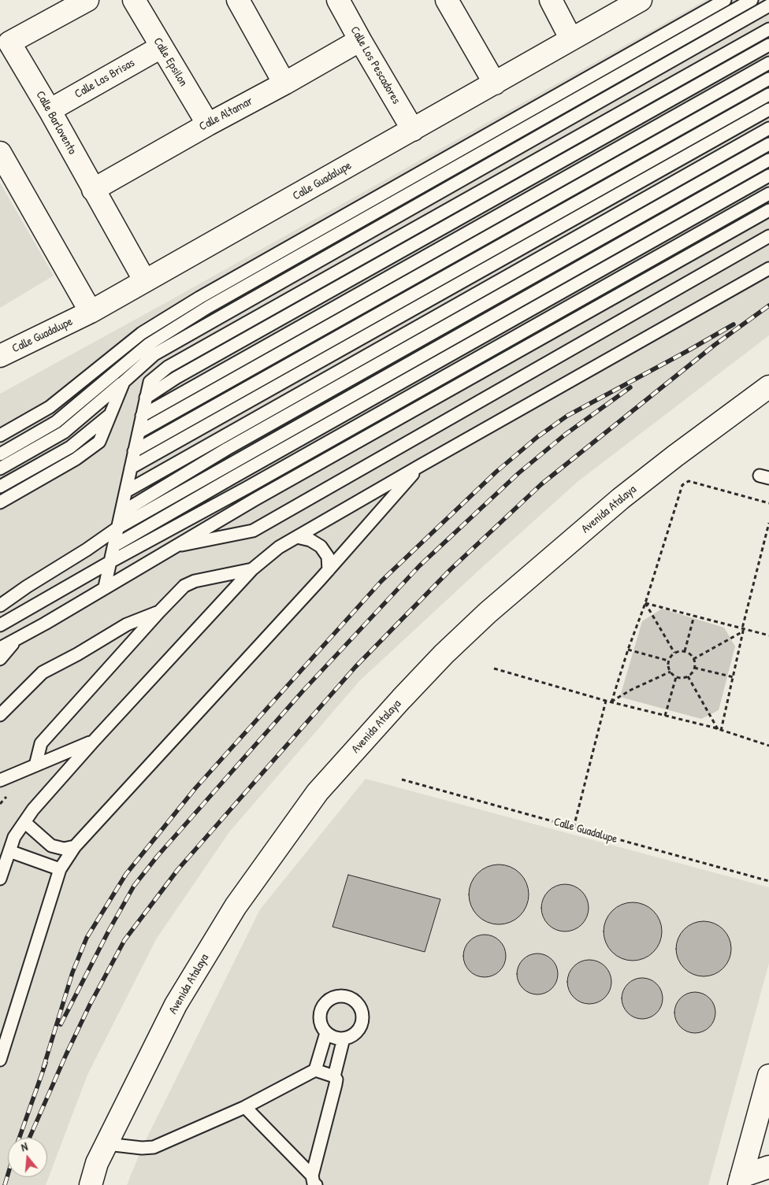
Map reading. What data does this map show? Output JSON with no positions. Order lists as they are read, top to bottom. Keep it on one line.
{"streets":{"street":["Calle Epsilon","Calle Los Pescadores","Calle Las Brisas","Calle Altamar","Calle Barlovento","Calle Guadalupe","Avenida Atalaya"]},"crossings":[["Calle Epsilon","Calle Las Brisas"],["Calle Epsilon","Calle Altamar"],["Calle Los Pescadores","Calle Altamar"],["Calle Los Pescadores","Calle Guadalupe"],["Calle Las Brisas","Calle Barlovento"],["Calle Altamar","Calle Barlovento"],["Calle Barlovento","Calle Guadalupe"]],"north":"top"}
